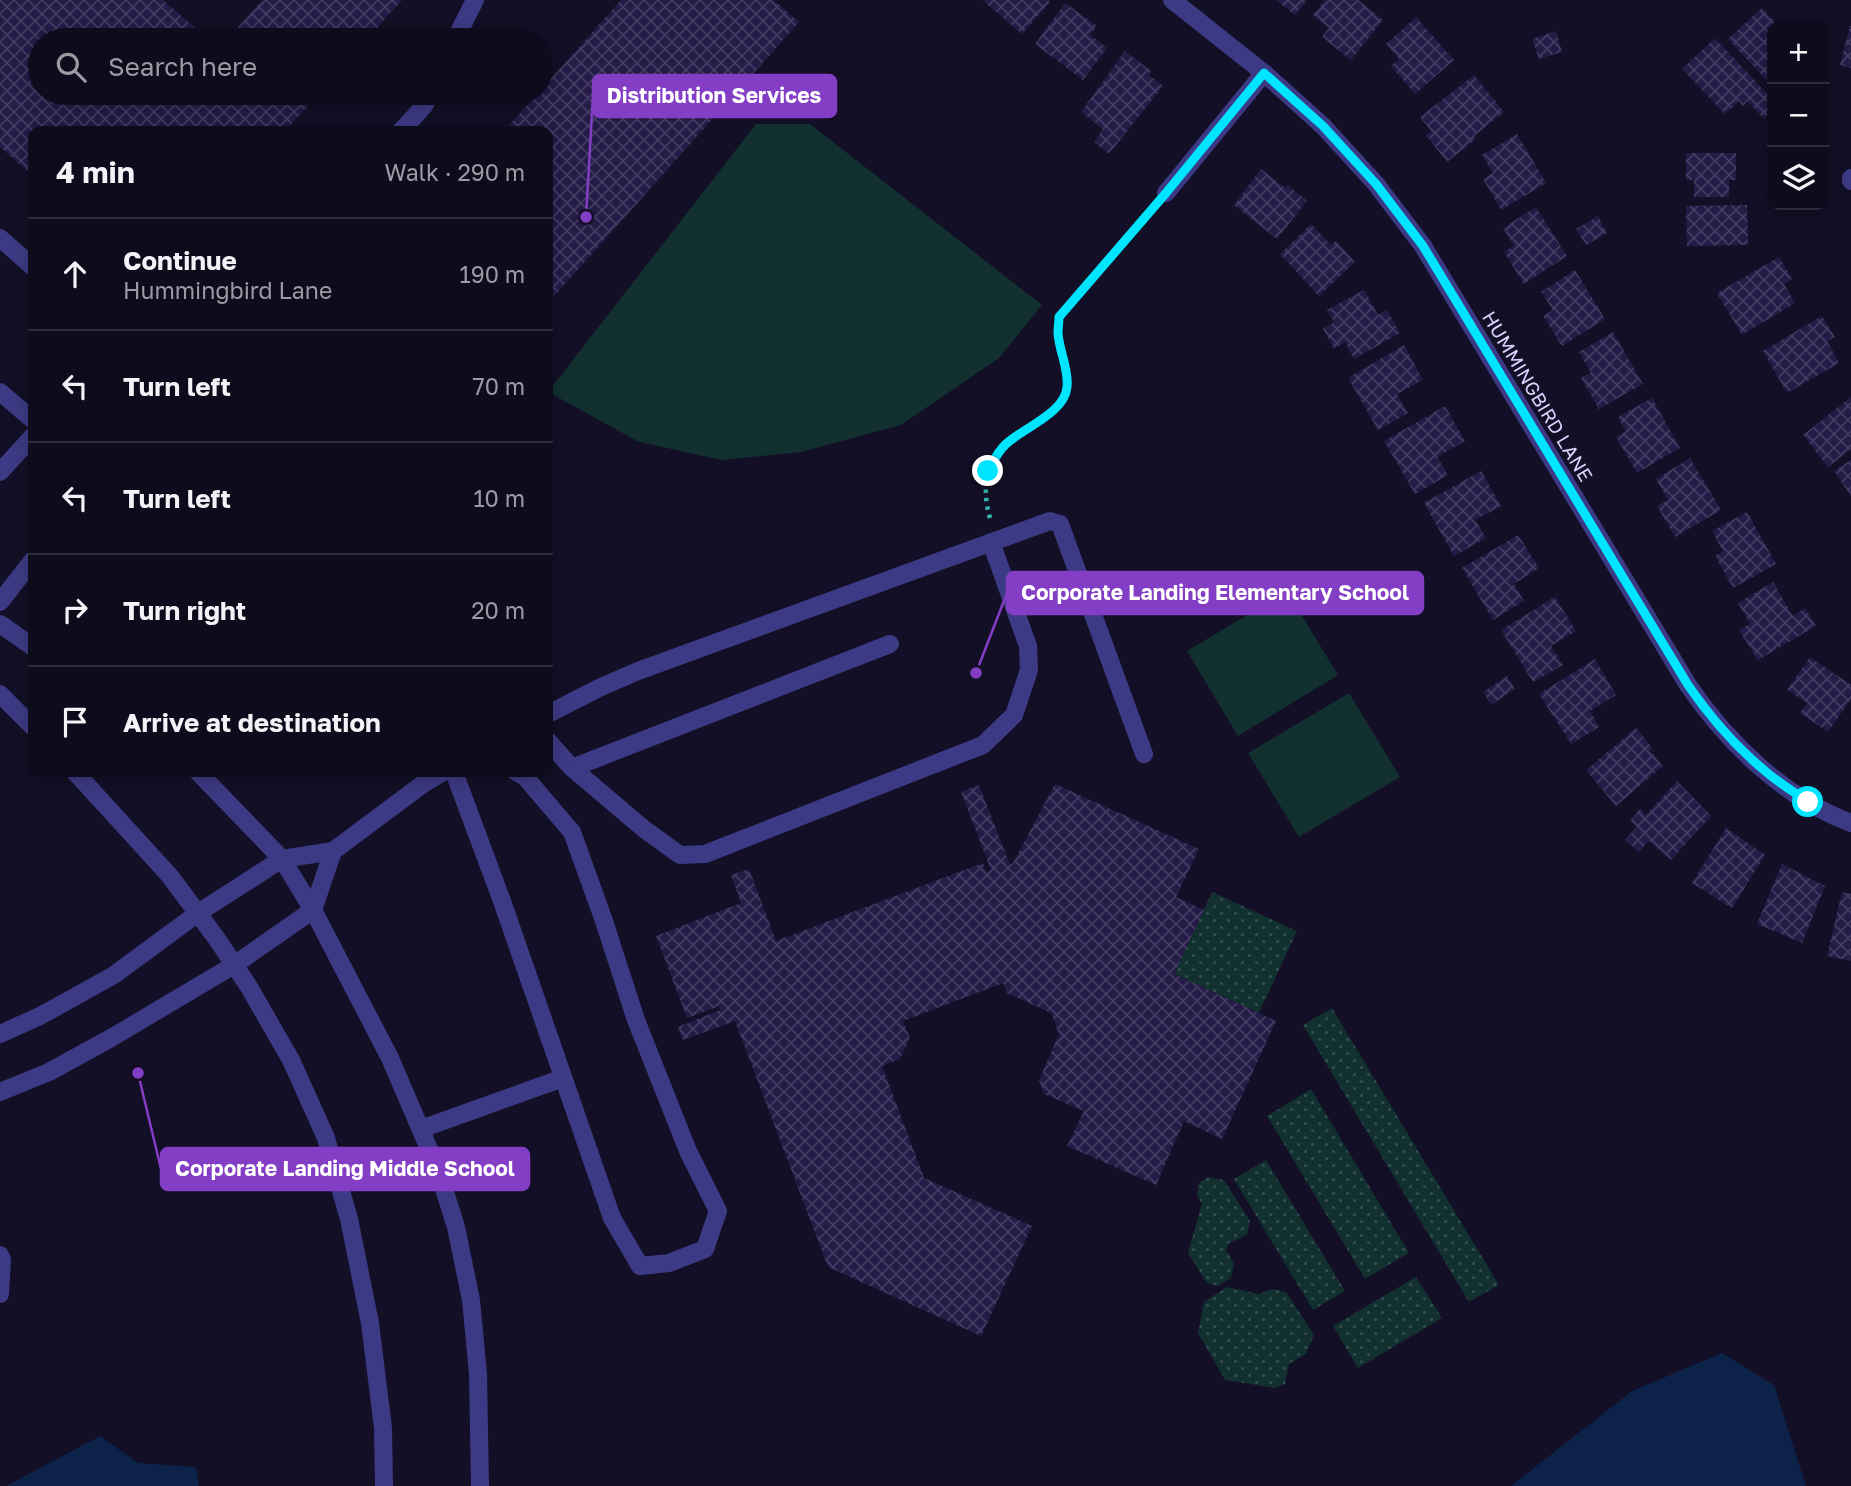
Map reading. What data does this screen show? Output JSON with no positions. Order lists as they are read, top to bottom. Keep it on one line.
{"streets":{"street":["HUMMINGBIRD LANE"]},"places":["Distribution Services","Corporate Landing Elementary School","Corporate Landing Middle School"],"page":{"map_buttons":["+","−"],"search":"Search here","heading":["4 min","Walk · 290 m"],"list":[["Continue","Hummingbird Lane","190 m"],["Turn left","70 m"],["Turn left","10 m"],["Turn right","20 m"],"Arrive at destination"]}}
